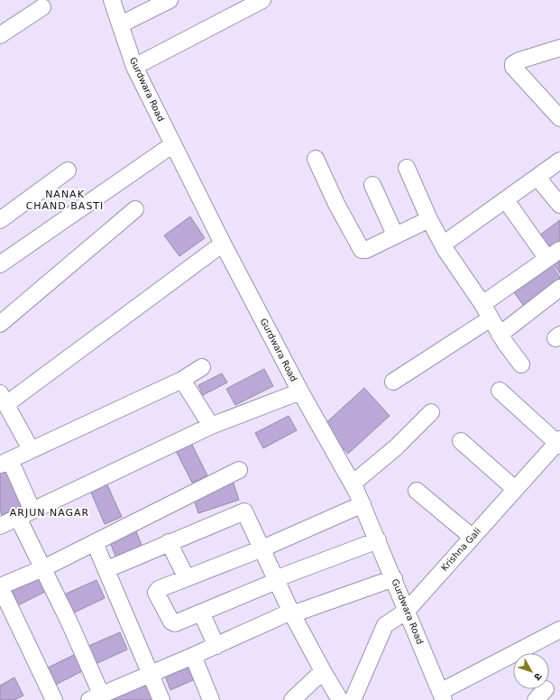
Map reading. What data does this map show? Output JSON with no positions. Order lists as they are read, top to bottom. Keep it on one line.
{"streets":{"street":["Gurdwara Road","Krishna Gali"]},"crossings":[["Gurdwara Road","Krishna Gali"]],"districts":["NANAK CHAND BASTI","ARJUN NAGAR"],"north":"bottom right"}
